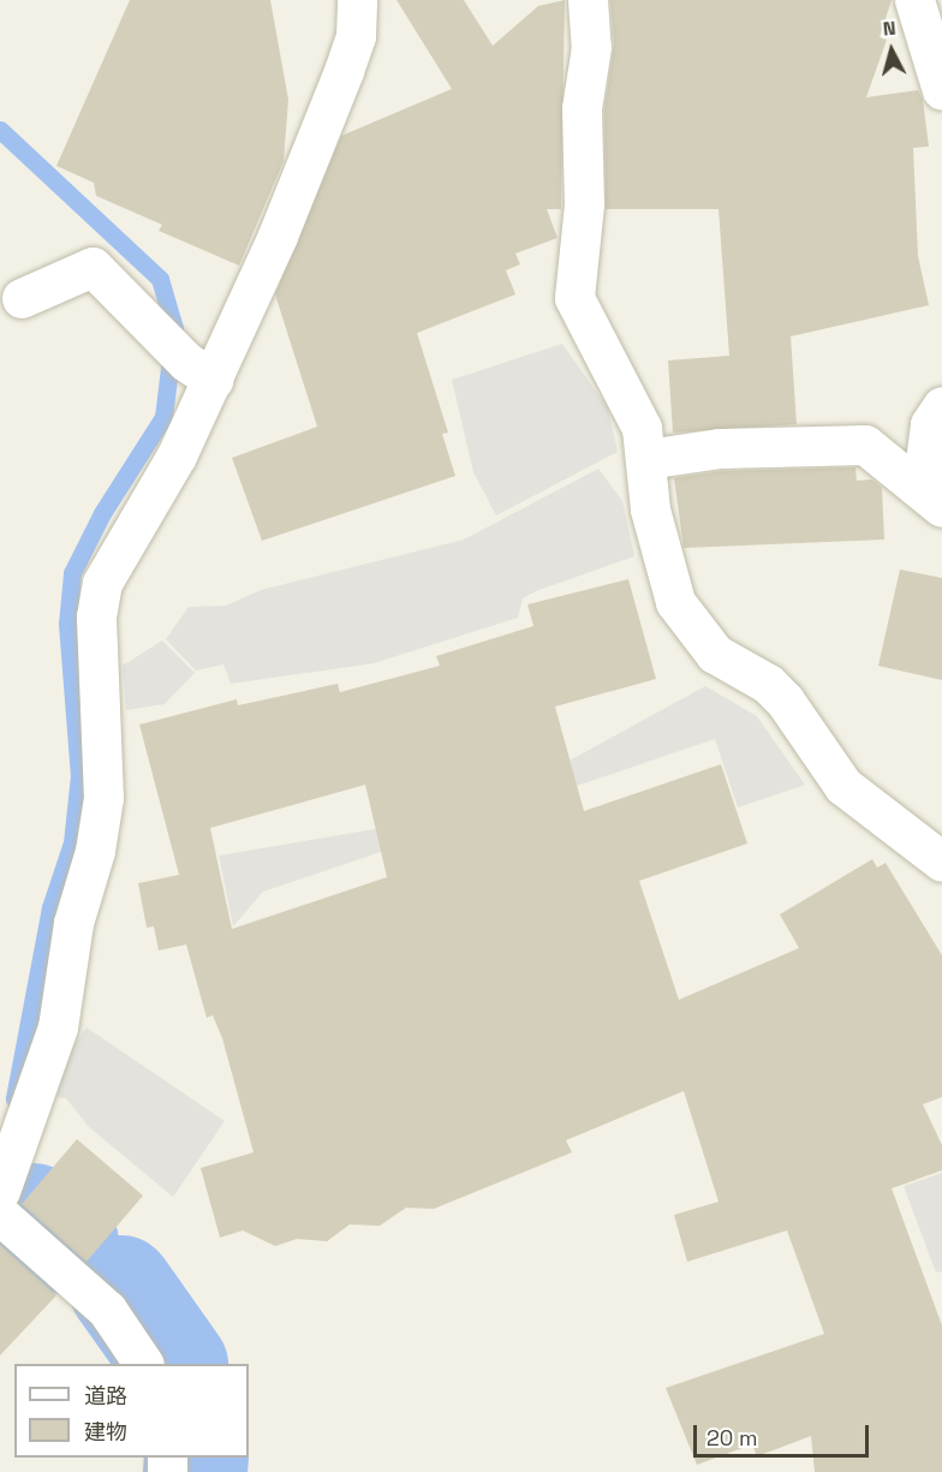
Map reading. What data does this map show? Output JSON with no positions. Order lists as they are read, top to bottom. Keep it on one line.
{"legend":["道路","建物"],"scale_bar":"20 m","north":"top"}
